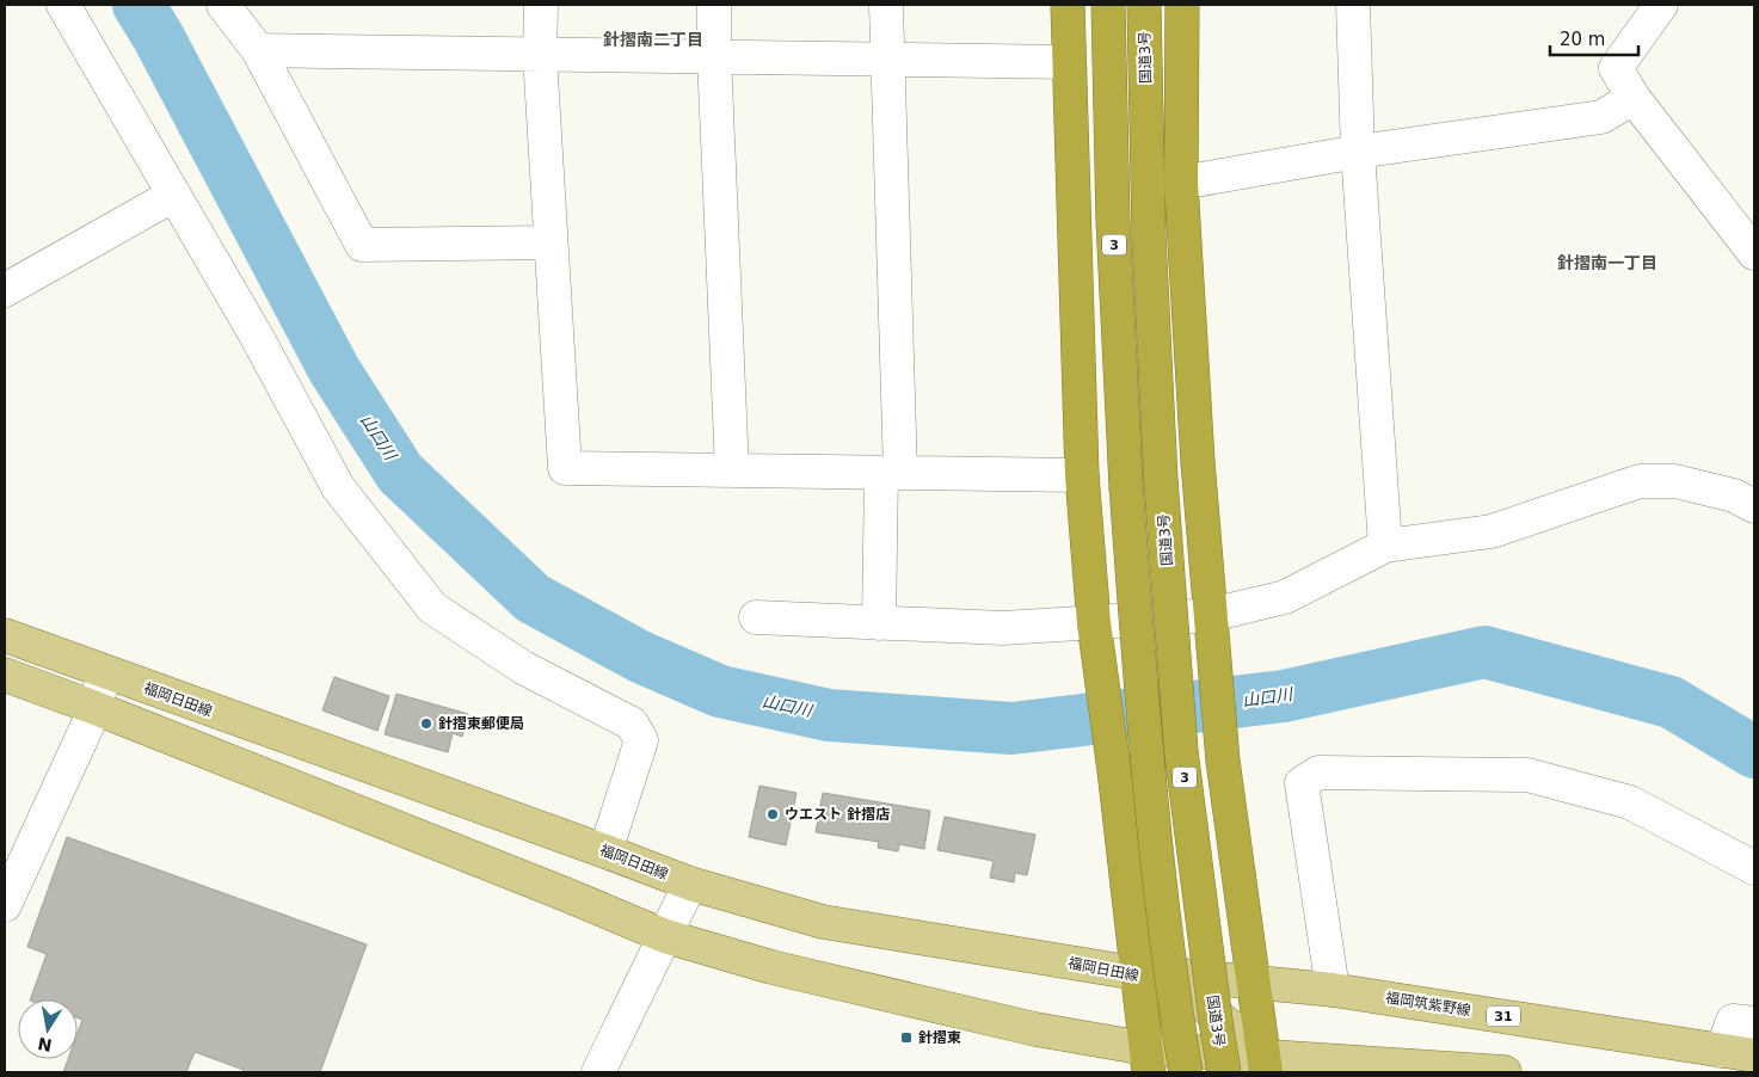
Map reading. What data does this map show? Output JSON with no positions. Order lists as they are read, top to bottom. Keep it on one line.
{"streets":{"highway":["国道3号","3"],"main road":["福岡日田線","福岡筑紫野線","31"]},"crossings":[["福岡日田線","福岡筑紫野線"]],"districts":["針摺南二丁目","針摺南一丁目"],"water":["山口川"],"places":{"other":["針摺東郵便局","ウエスト 針摺店"],"transit":["針摺東"]},"scale_bar":"20 m","north":"bottom"}
